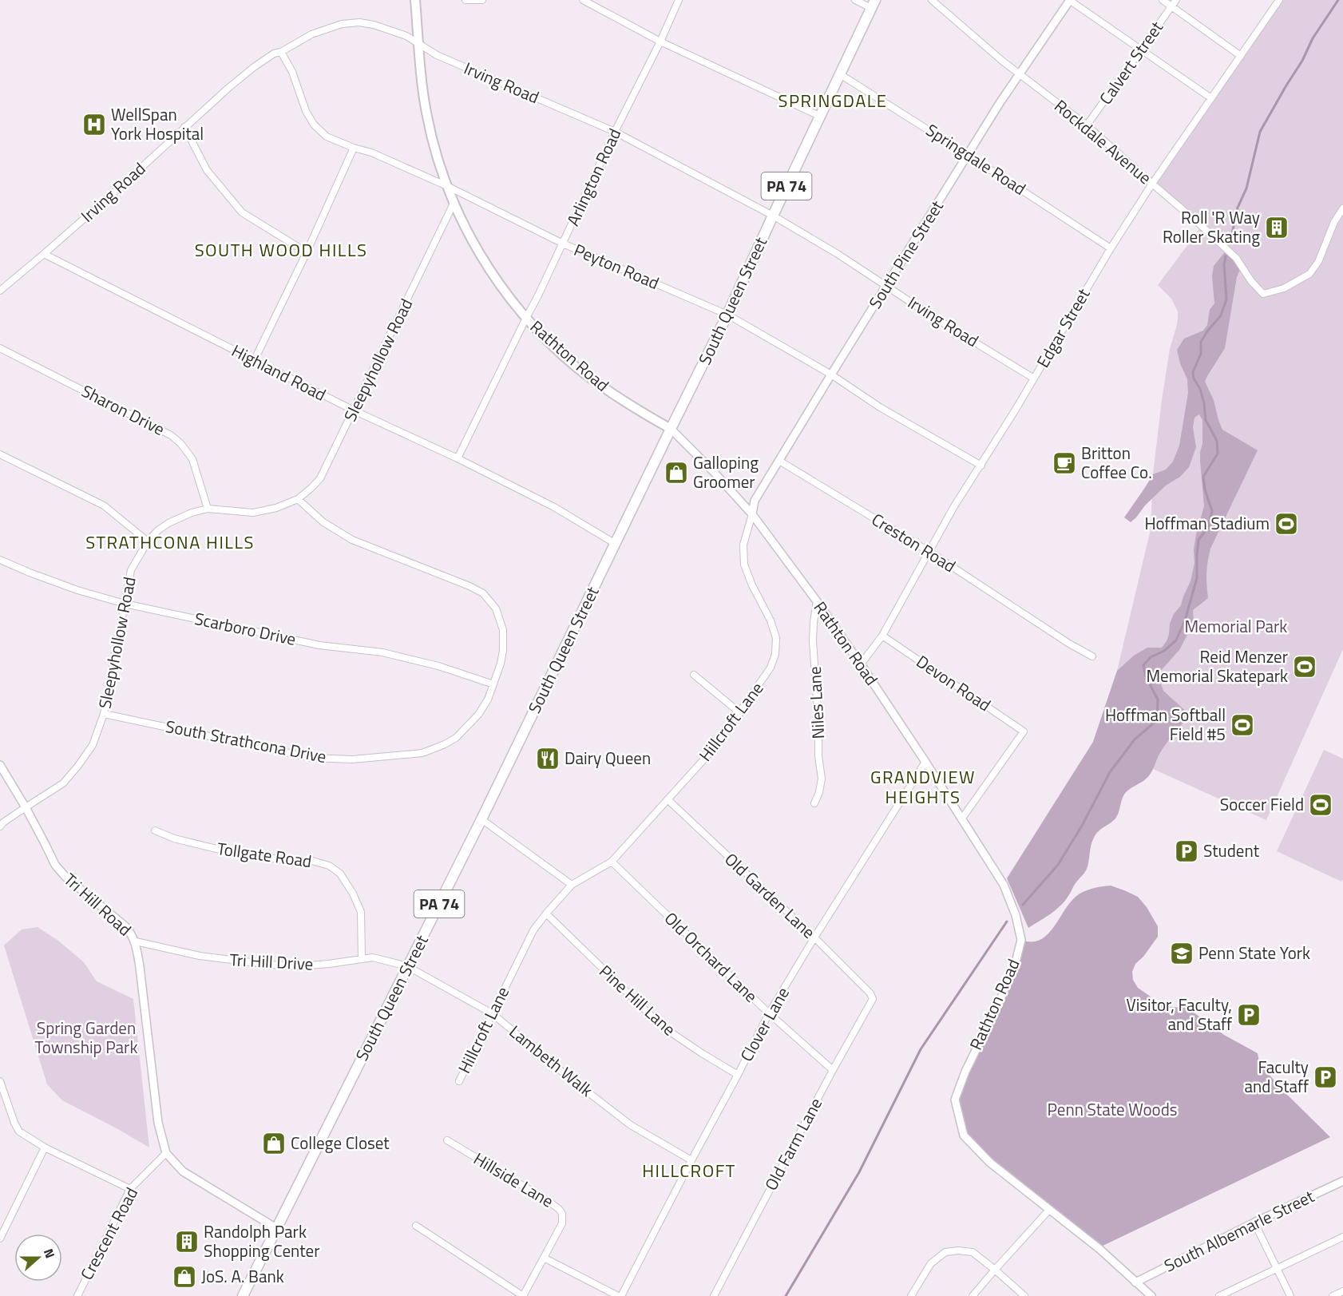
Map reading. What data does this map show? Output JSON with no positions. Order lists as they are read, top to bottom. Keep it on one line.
{"streets":{"main road":["PA 74","South Queen Street","Rathton Road"],"street":["Calvert Street","Irving Road","Rockdale Avenue","Springdale Road","Arlington Road","South Pine Street","Peyton Road","Edgar Street","Sleepyhollow Road","Highland Road","Sharon Drive","Creston Road","Scarboro Drive","Devon Road","Niles Lane","Hillcroft Lane","South Strathcona Drive","Tollgate Road","Old Garden Lane","Tri Hill Road","Old Orchard Lane","Tri Hill Drive","Pine Hill Lane","Clover Lane","Lambeth Walk","Old Farm Lane","Hillside Lane","South Albemarle Street","Crescent Road"]},"crossings":[["Calvert Street","Rockdale Avenue"],["Irving Road","Arlington Road"],["Irving Road","South Pine Street"],["Irving Road","Peyton Road"],["Irving Road","South Queen Street"],["Irving Road","Edgar Street"],["Irving Road","Rathton Road"],["Irving Road","Highland Road"],["Rockdale Avenue","South Pine Street"],["Rockdale Avenue","Edgar Street"],["Springdale Road","South Pine Street"],["Springdale Road","South Queen Street"],["Springdale Road","Edgar Street"],["Arlington Road","Peyton Road"],["Arlington Road","Rathton Road"],["Arlington Road","Highland Road"],["South Pine Street","Peyton Road"],["South Pine Street","Rathton Road"],["South Pine Street","Creston Road"],["South Pine Street","Hillcroft Lane"],["Peyton Road","South Queen Street"],["Peyton Road","Edgar Street"],["Peyton Road","Rathton Road"],["South Queen Street","Rathton Road"],["South Queen Street","Highland Road"],["South Queen Street","Tri Hill Road"],["South Queen Street","Tri Hill Drive"],["South Queen Street","Lambeth Walk"],["Edgar Street","Rathton Road"],["Edgar Street","Creston Road"],["Edgar Street","Devon Road"],["Rathton Road","Sleepyhollow Road"],["Rathton Road","Devon Road"],["Rathton Road","Niles Lane"],["Rathton Road","Hillcroft Lane"],["Rathton Road","Clover Lane"],["Rathton Road","South Albemarle Street"],["Sleepyhollow Road","Highland Road"],["Sleepyhollow Road","Sharon Drive"],["Sleepyhollow Road","Scarboro Drive"],["Sleepyhollow Road","South Strathcona Drive"],["Sleepyhollow Road","Tri Hill Road"],["Scarboro Drive","South Strathcona Drive"],["Hillcroft Lane","Old Garden Lane"],["Hillcroft Lane","Old Orchard Lane"],["Hillcroft Lane","Pine Hill Lane"],["Hillcroft Lane","Lambeth Walk"],["Tollgate Road","Tri Hill Drive"],["Old Garden Lane","Clover Lane"],["Old Garden Lane","Old Farm Lane"],["Tri Hill Road","Tri Hill Drive"],["Tri Hill Road","Crescent Road"],["Old Orchard Lane","Clover Lane"],["Old Orchard Lane","Old Farm Lane"],["Tri Hill Drive","Lambeth Walk"],["Pine Hill Lane","Clover Lane"],["Clover Lane","Lambeth Walk"]],"districts":["SPRINGDALE","SOUTH WOOD HILLS","STRATHCONA HILLS","GRANDVIEW HEIGHTS","HILLCROFT"],"parks":["Memorial Park","Spring Garden Township Park","Penn State Woods"],"places":{"hospital":["WellSpan York Hospital"],"building":["Roll 'R Way Roller Skating","Randolph Park Shopping Center"],"cafe":["Britton Coffee Co."],"shop":["Galloping Groomer","College Closet","JoS. A. Bank"],"sports":["Hoffman Stadium","Reid Menzer Memorial Skatepark","Hoffman Softball Field #5","Soccer Field"],"restaurant":["Dairy Queen"],"parking":["Student","Visitor, Faculty, and Staff","Faculty and Staff"],"school or university":["Penn State York"]},"north":"right"}
